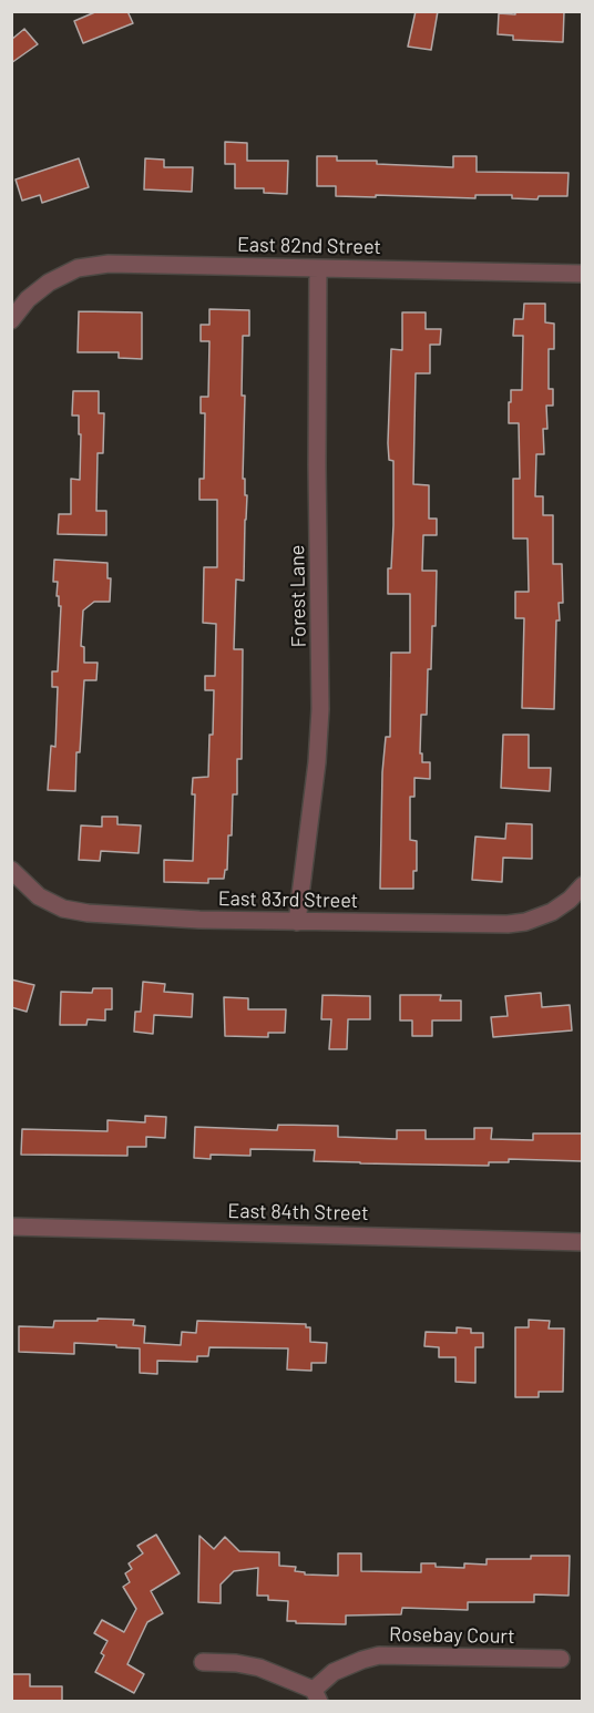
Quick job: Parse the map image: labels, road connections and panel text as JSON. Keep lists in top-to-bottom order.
{
  "streets": {
    "street": [
      "East 82nd Street",
      "Forest Lane",
      "East 83rd Street",
      "East 84th Street",
      "Rosebay Court"
    ]
  },
  "crossings": [
    ["East 82nd Street", "Forest Lane"],
    ["Forest Lane", "East 83rd Street"]
  ]
}
